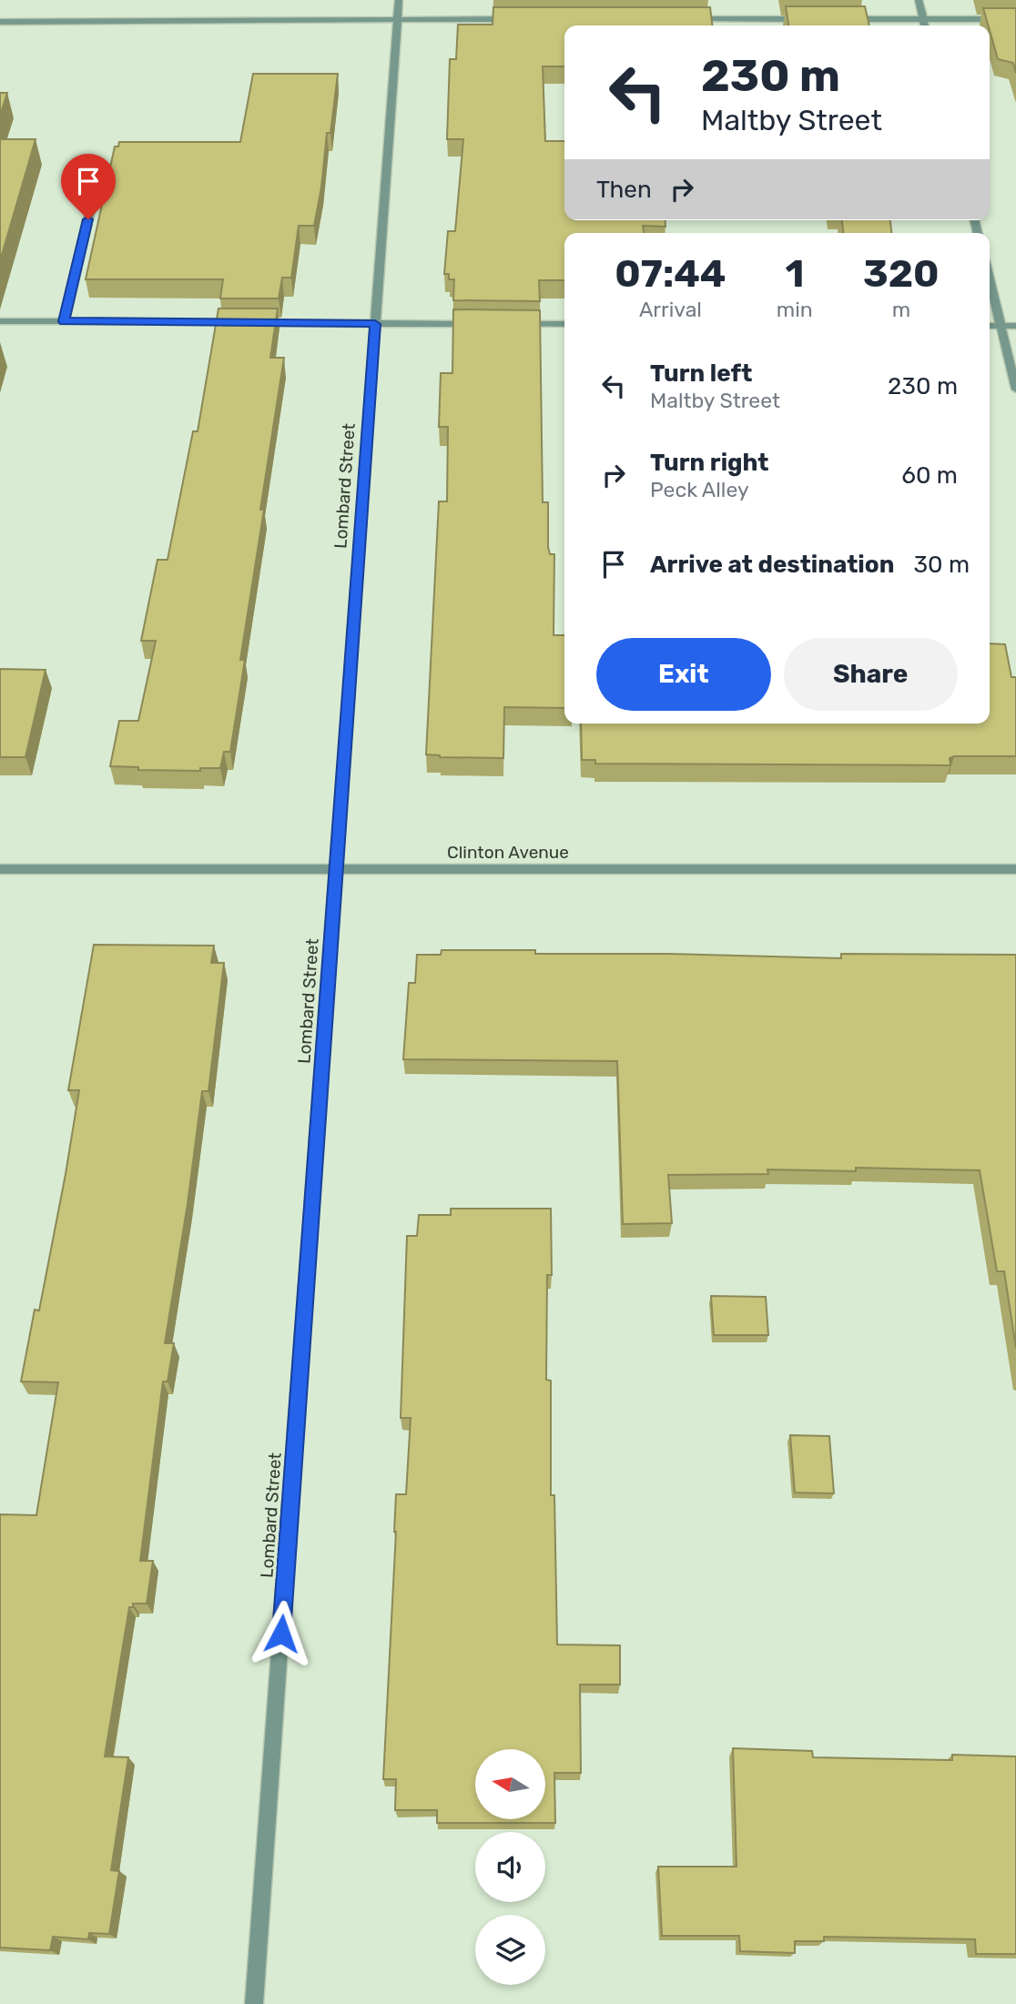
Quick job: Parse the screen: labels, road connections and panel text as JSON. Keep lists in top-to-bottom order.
{
  "streets": {
    "street": ["Lombard Street", "Clinton Avenue"]
  },
  "crossings": [
    ["Lombard Street", "Clinton Avenue"]
  ],
  "north": "left",
  "page": {
    "turn": ["230 m", "Maltby Street"],
    "then": "Then",
    "eta": [
      "07:44",
      "Arrival",
      "1",
      "min",
      "320",
      "m"
    ],
    "list": [
      {
        "name": "Turn left",
        "note": "Maltby Street",
        "value": "230 m"
      },
      {
        "name": "Turn right",
        "note": "Peck Alley",
        "value": "60 m"
      },
      {
        "name": "Arrive at destination",
        "value": "30 m"
      }
    ],
    "buttons": ["Exit", "Share"]
  }
}
